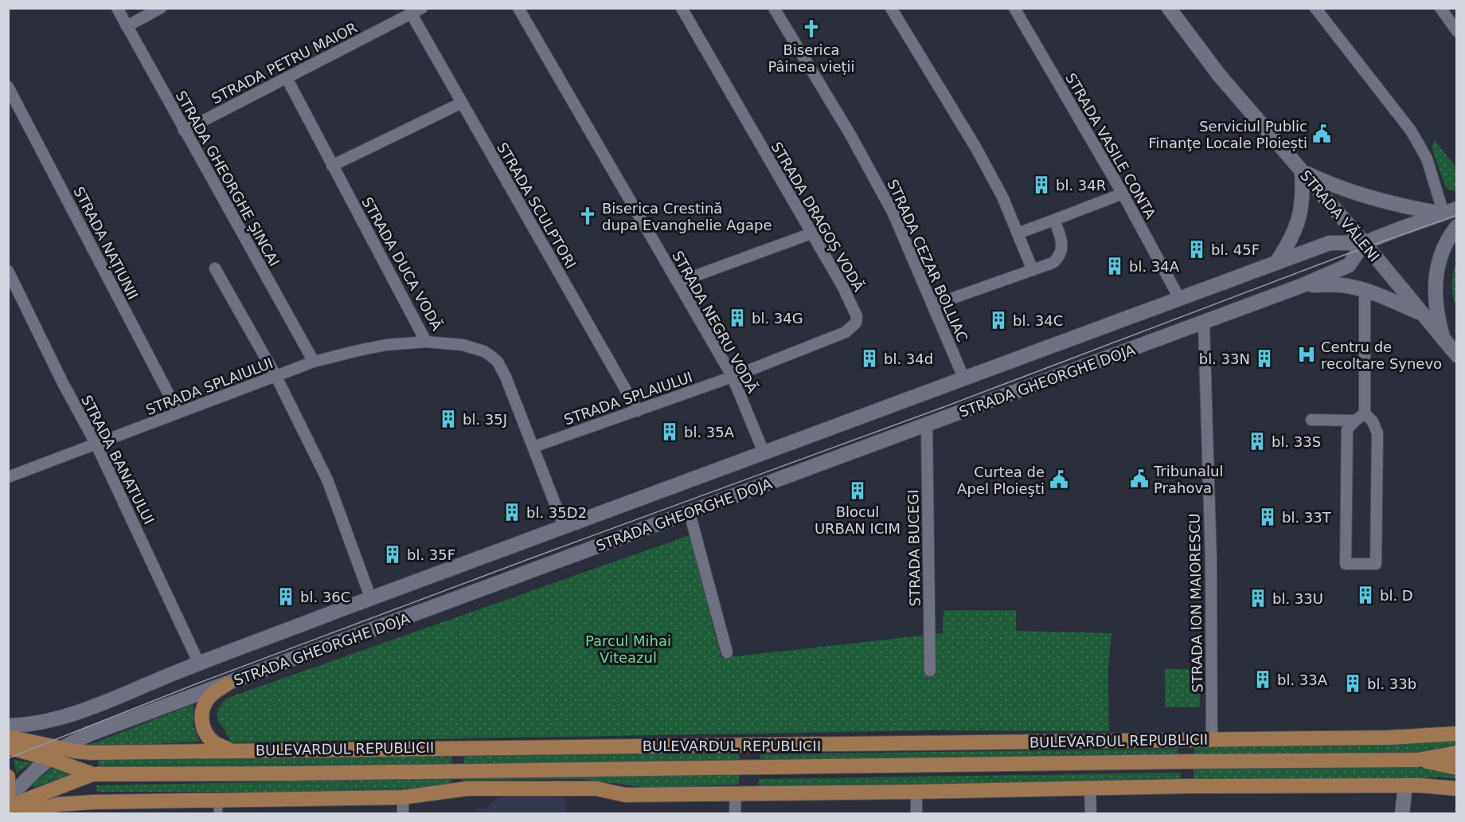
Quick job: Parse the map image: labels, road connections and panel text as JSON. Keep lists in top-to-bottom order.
{
  "streets": {
    "main road": ["STRADA VĂLENI", "STRADA GHEORGHE DOJA", "BULEVARDUL REPUBLICII"],
    "street": [
      "STRADA PETRU MAIOR",
      "STRADA VASILE CONTA",
      "STRADA GHEORGHE ȘINCAI",
      "STRADA SCULPTORI",
      "STRADA DRAGOȘ VODĂ",
      "STRADA NAȚIUNII",
      "STRADA CEZAR BOLLIAC",
      "STRADA DUCA VODĂ",
      "STRADA NEGRU VODĂ",
      "STRADA SPLAIULUI",
      "STRADA BANATULUI",
      "STRADA BUCEGI",
      "STRADA ION MAIORESCU"
    ]
  },
  "crossings": [
    ["STRADA PETRU MAIOR", "STRADA GHEORGHE ȘINCAI"],
    ["STRADA PETRU MAIOR", "STRADA SCULPTORI"],
    ["STRADA PETRU MAIOR", "STRADA DUCA VODĂ"],
    ["STRADA VASILE CONTA", "STRADA GHEORGHE DOJA"],
    ["STRADA GHEORGHE ȘINCAI", "STRADA SPLAIULUI"],
    ["STRADA SCULPTORI", "STRADA SPLAIULUI"],
    ["STRADA VĂLENI", "STRADA GHEORGHE DOJA"],
    ["STRADA DRAGOȘ VODĂ", "STRADA NEGRU VODĂ"],
    ["STRADA DRAGOȘ VODĂ", "STRADA SPLAIULUI"],
    ["STRADA NAȚIUNII", "STRADA SPLAIULUI"],
    ["STRADA CEZAR BOLLIAC", "STRADA GHEORGHE DOJA"],
    ["STRADA DUCA VODĂ", "STRADA GHEORGHE DOJA"],
    ["STRADA DUCA VODĂ", "STRADA SPLAIULUI"],
    ["STRADA NEGRU VODĂ", "STRADA GHEORGHE DOJA"],
    ["STRADA NEGRU VODĂ", "STRADA SPLAIULUI"],
    ["STRADA GHEORGHE DOJA", "STRADA BANATULUI"],
    ["STRADA GHEORGHE DOJA", "STRADA BUCEGI"],
    ["STRADA GHEORGHE DOJA", "STRADA ION MAIORESCU"],
    ["STRADA GHEORGHE DOJA", "BULEVARDUL REPUBLICII"],
    ["STRADA SPLAIULUI", "STRADA BANATULUI"],
    ["STRADA ION MAIORESCU", "BULEVARDUL REPUBLICII"]
  ],
  "parks": ["Parcul Mihai Viteazul"],
  "places": {
    "church": ["Biserica Pâinea vieții", "Biserica Crestină dupa Evanghelie Agape"],
    "public building": ["Serviciul Public Finanţe Locale Ploiești", "Tribunalul Prahova", "Curtea de Apel Ploieşti"],
    "building": [
      "bl. 34R",
      "bl. 45F",
      "bl. 34A",
      "bl. 34G",
      "bl. 34C",
      "bl. 34d",
      "bl. 33N",
      "bl. 35J",
      "bl. 35A",
      "bl. 33S",
      "Blocul URBAN ICIM",
      "bl. 35D2",
      "bl. 33T",
      "bl. 35F",
      "bl. D",
      "bl. 36C",
      "bl. 33U",
      "bl. 33A",
      "bl. 33b"
    ],
    "hospital": ["Centru de recoltare Synevo"]
  }
}
